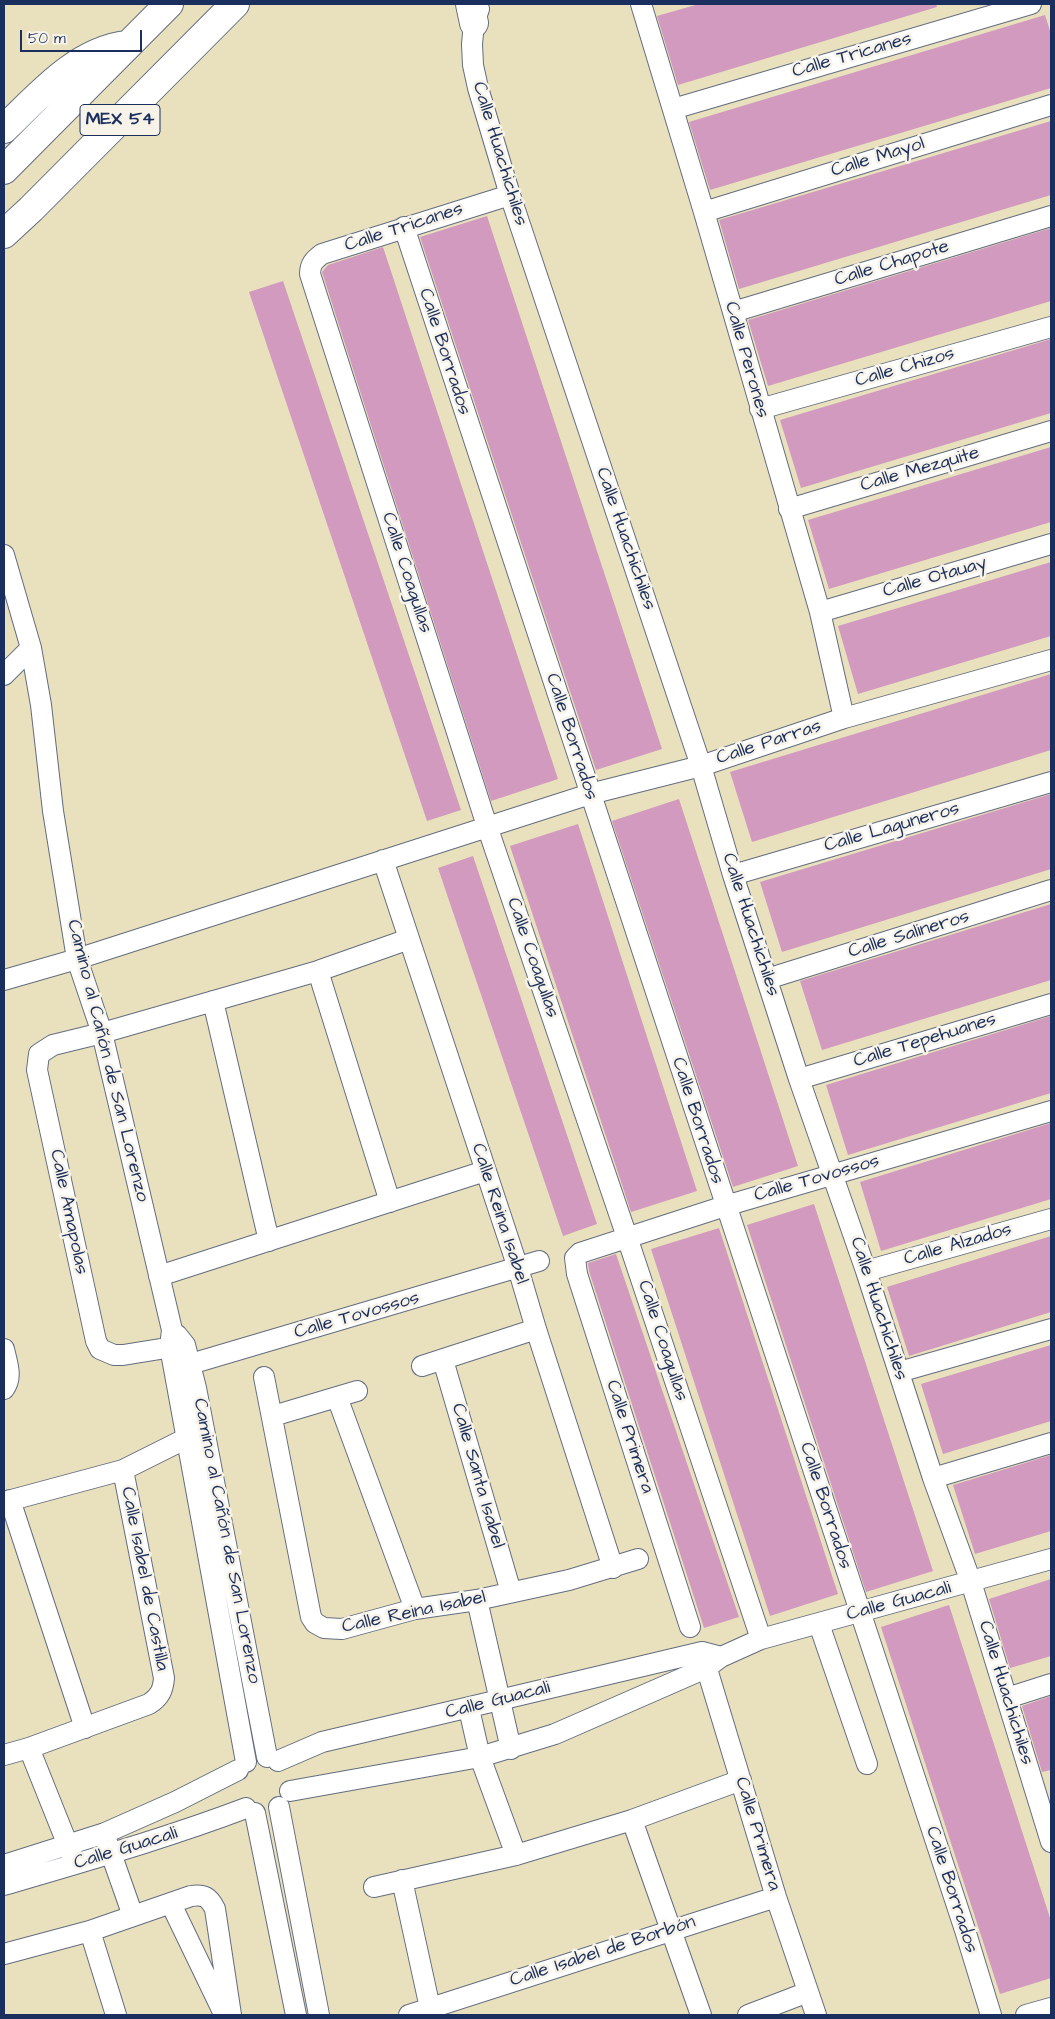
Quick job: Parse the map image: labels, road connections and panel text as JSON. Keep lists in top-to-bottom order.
{
  "streets": {
    "highway": ["MEX 54"],
    "street": [
      "Calle Tricanes",
      "Calle Huachichiles",
      "Calle Mayol",
      "Calle Chapote",
      "Calle Borrados",
      "Calle Perones",
      "Calle Chizos",
      "Calle Mezquite",
      "Calle Coagullas",
      "Calle Otauay",
      "Calle Parras",
      "Calle Laguneros",
      "Calle Salineros",
      "Calle Tepehuanes",
      "Camino al Cañón de San Lorenzo",
      "Calle Tovossos",
      "Calle Amapolas",
      "Calle Reina Isabel",
      "Calle Alzados",
      "Calle Primera",
      "Calle Santa Isabel",
      "Calle Isabel de Castilla",
      "Calle Guacali",
      "Calle Isabel de Borbón"
    ]
  },
  "crossings": [
    ["Calle Tricanes", "Calle Huachichiles"],
    ["Calle Tricanes", "Calle Borrados"],
    ["Calle Tricanes", "Calle Perones"],
    ["Calle Tricanes", "Calle Coagullas"],
    ["Calle Huachichiles", "Calle Parras"],
    ["Calle Huachichiles", "Calle Laguneros"],
    ["Calle Huachichiles", "Calle Salineros"],
    ["Calle Huachichiles", "Calle Tepehuanes"],
    ["Calle Huachichiles", "Calle Tovossos"],
    ["Calle Huachichiles", "Calle Alzados"],
    ["Calle Huachichiles", "Calle Guacali"],
    ["Calle Mayol", "Calle Perones"],
    ["Calle Chapote", "Calle Perones"],
    ["Calle Borrados", "Calle Parras"],
    ["Calle Borrados", "Calle Tovossos"],
    ["Calle Borrados", "Calle Guacali"],
    ["Calle Perones", "Calle Chizos"],
    ["Calle Perones", "Calle Mezquite"],
    ["Calle Perones", "Calle Otauay"],
    ["Calle Perones", "Calle Parras"],
    ["Calle Coagullas", "Calle Parras"],
    ["Calle Coagullas", "Calle Tovossos"],
    ["Calle Coagullas", "Calle Guacali"],
    ["Calle Parras", "Camino al Cañón de San Lorenzo"],
    ["Calle Parras", "Calle Reina Isabel"],
    ["Camino al Cañón de San Lorenzo", "Calle Tovossos"],
    ["Camino al Cañón de San Lorenzo", "Calle Amapolas"],
    ["Camino al Cañón de San Lorenzo", "Calle Guacali"],
    ["Calle Tovossos", "Calle Reina Isabel"],
    ["Calle Tovossos", "Calle Primera"],
    ["Calle Reina Isabel", "Calle Santa Isabel"],
    ["Calle Primera", "Calle Guacali"],
    ["Calle Primera", "Calle Isabel de Borbón"]
  ],
  "scale_bar": "50 m"
}
